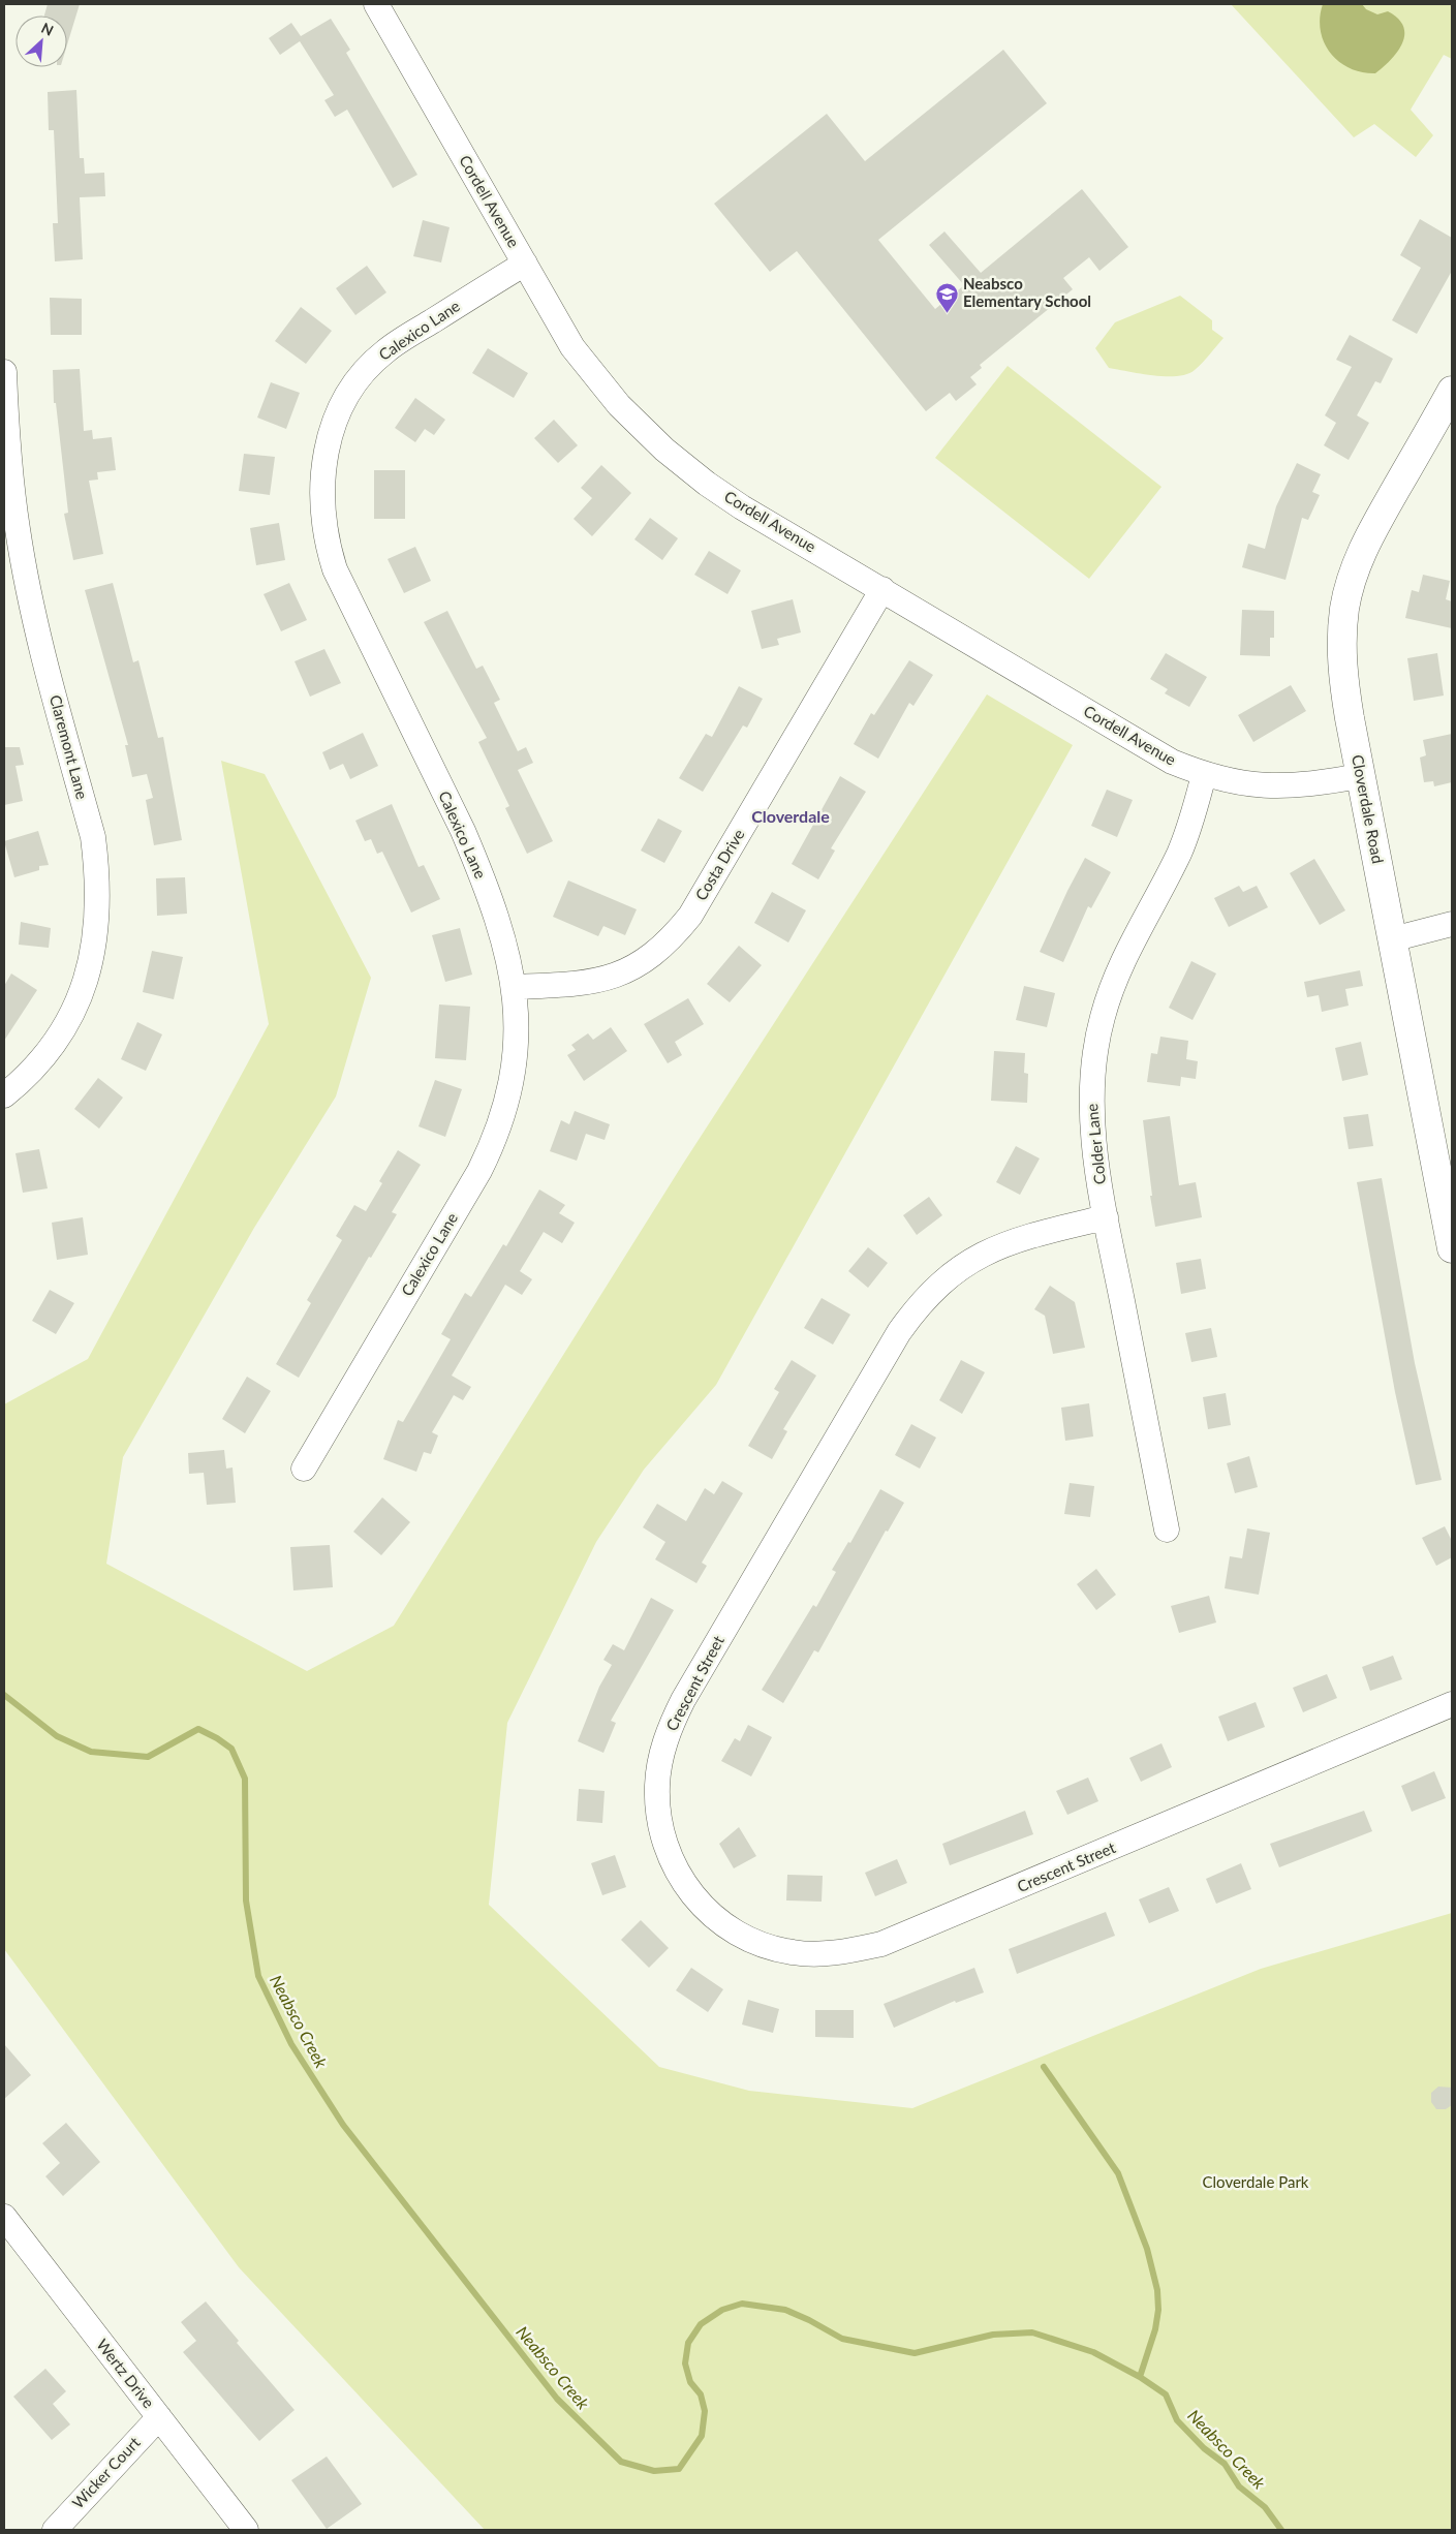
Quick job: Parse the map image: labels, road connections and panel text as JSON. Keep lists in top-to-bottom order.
{
  "streets": {
    "street": [
      "Cordell Avenue",
      "Calexico Lane",
      "Claremont Lane",
      "Cloverdale Road",
      "Costa Drive",
      "Colder Lane",
      "Crescent Street",
      "Wertz Drive",
      "Wicker Court"
    ]
  },
  "crossings": [
    ["Cordell Avenue", "Calexico Lane"],
    ["Cordell Avenue", "Cloverdale Road"],
    ["Cordell Avenue", "Costa Drive"],
    ["Cordell Avenue", "Colder Lane"],
    ["Calexico Lane", "Costa Drive"],
    ["Colder Lane", "Crescent Street"],
    ["Wertz Drive", "Wicker Court"]
  ],
  "districts": ["Cloverdale"],
  "water": ["Neabsco Creek"],
  "parks": ["Cloverdale Park"],
  "places": {
    "school or university": ["Neabsco Elementary School"]
  },
  "north": "top right"
}
